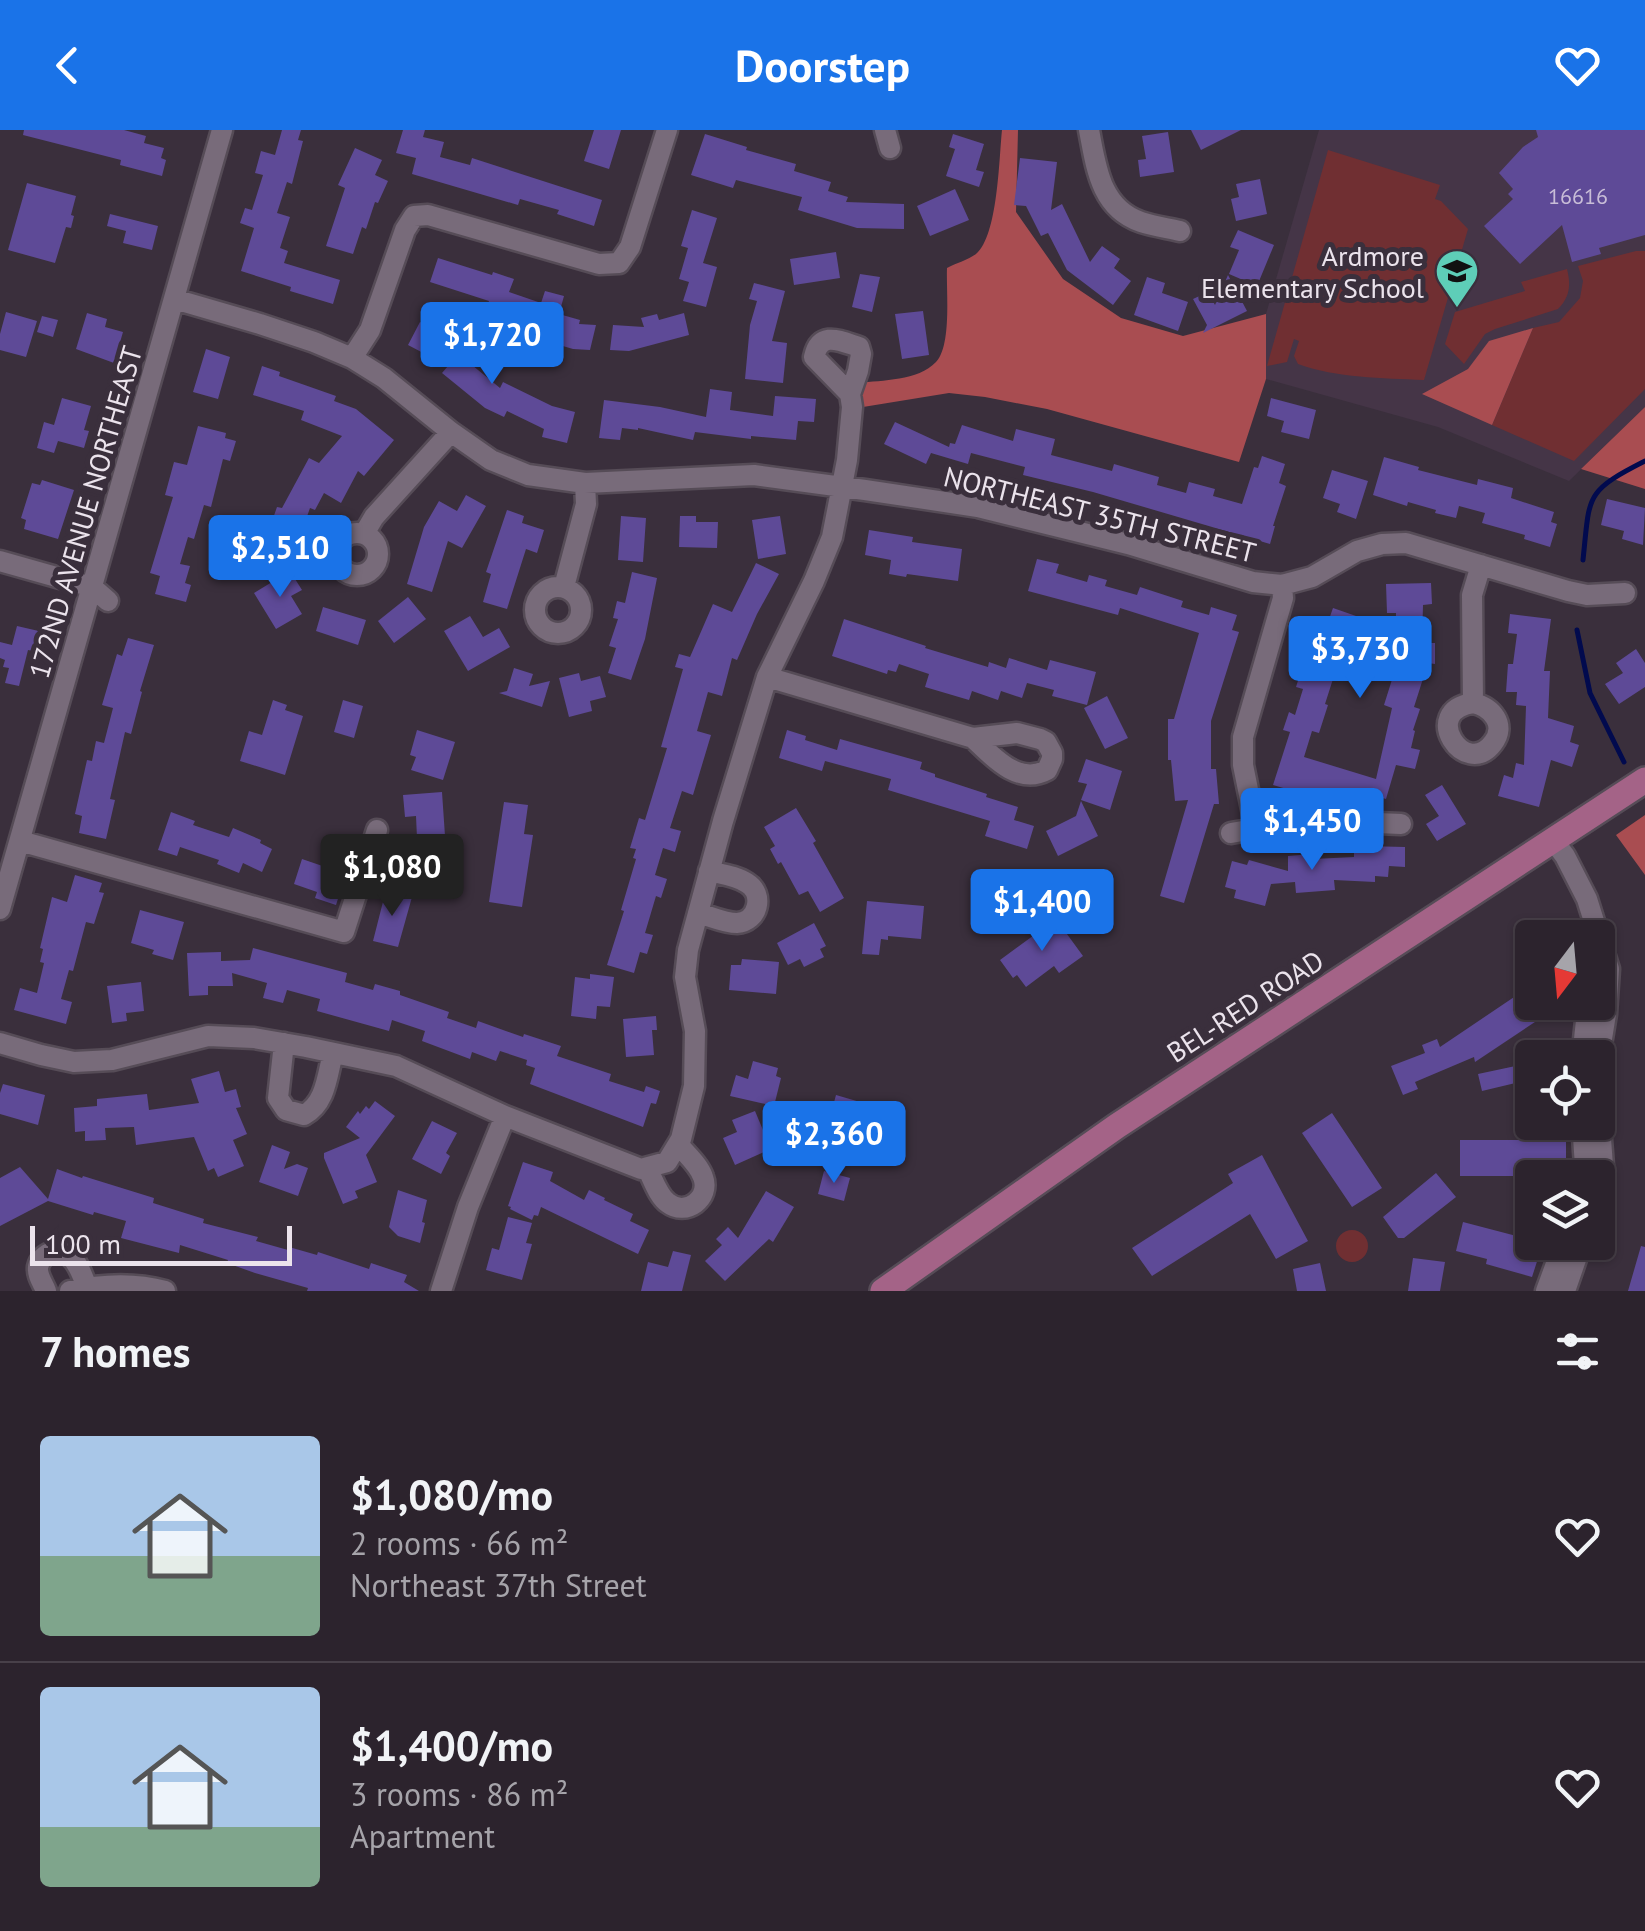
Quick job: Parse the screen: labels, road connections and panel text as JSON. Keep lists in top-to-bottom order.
{
  "streets": {
    "main road": ["BEL-RED ROAD"],
    "street": ["172ND AVENUE NORTHEAST", "NORTHEAST 35TH STREET"]
  },
  "crossings": [
    ["172ND AVENUE NORTHEAST", "NORTHEAST 35TH STREET"]
  ],
  "places": {
    "school or university": ["Ardmore Elementary School"]
  },
  "house_numbers": ["16616"],
  "scale_bar": "100 m",
  "north": "bottom",
  "page": {
    "header": "Doorstep",
    "price": [
      "$1,720",
      "$2,510",
      "$3,730",
      "$1,450",
      "$1,080",
      "$1,400",
      "$2,360"
    ],
    "scale": "100 m",
    "heading": "7 homes",
    "list": [
      {
        "name": "$1,080/mo",
        "note": "2 rooms · 66 m² · Northeast 37th Street"
      },
      {
        "name": "$1,400/mo",
        "note": "3 rooms · 86 m² · Apartment"
      }
    ]
  }
}
